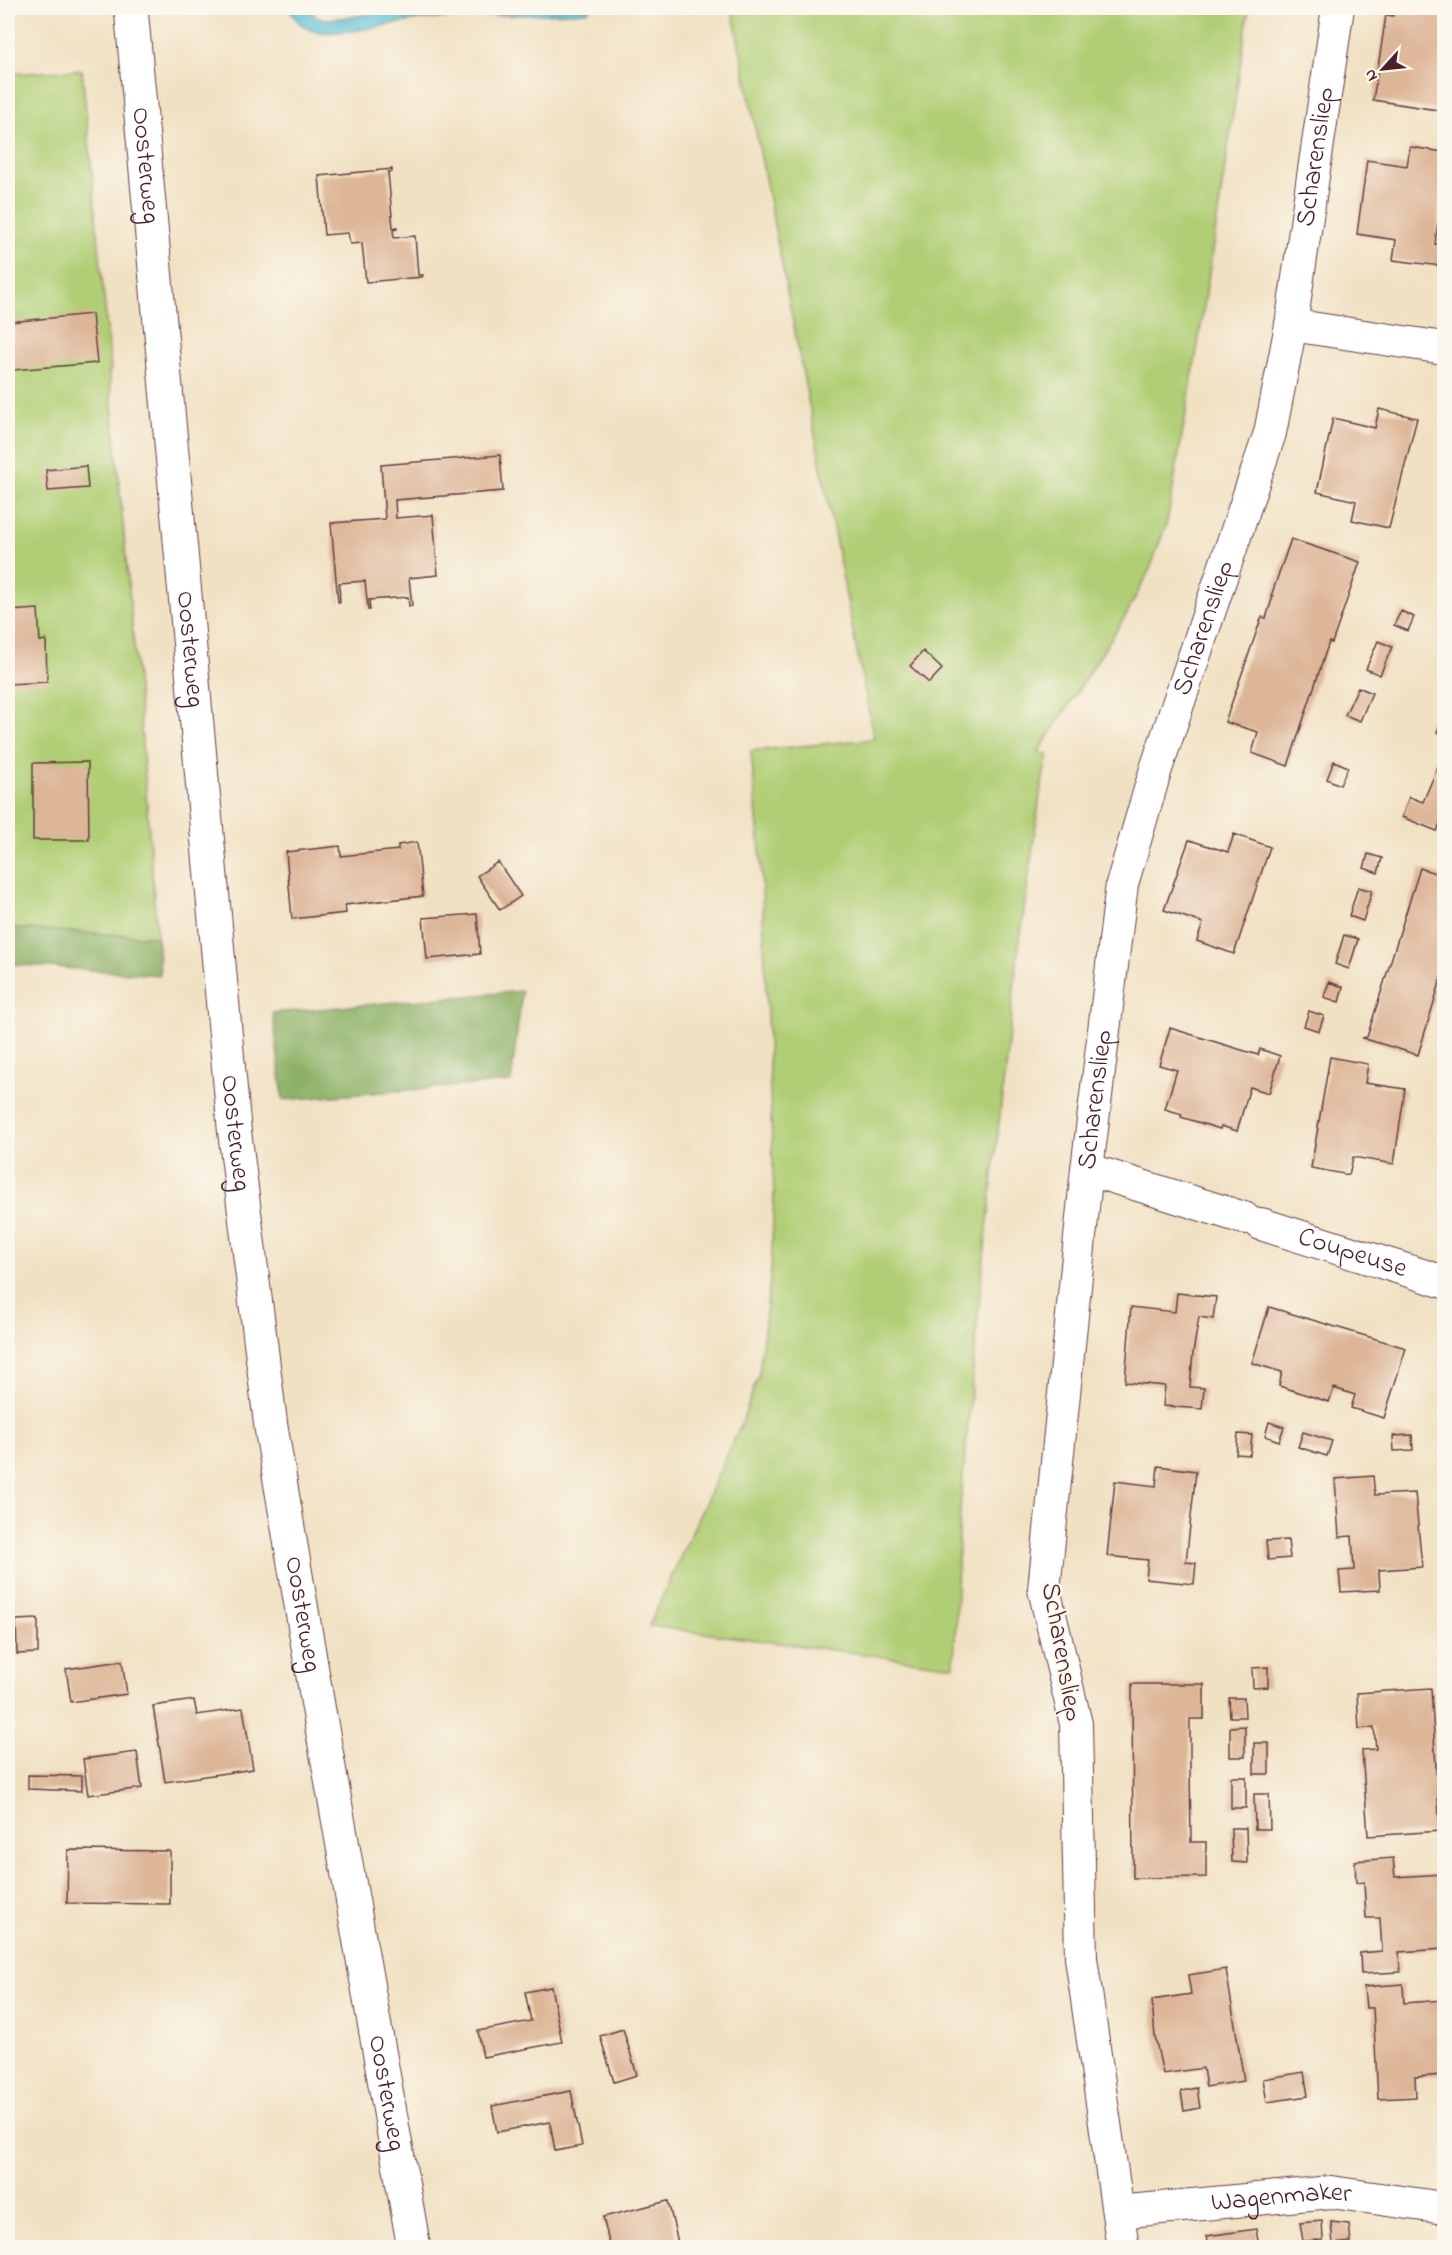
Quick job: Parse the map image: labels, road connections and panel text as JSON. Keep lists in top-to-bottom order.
{
  "streets": {
    "street": [
      "Scharensliep",
      "Oosterweg",
      "Coupeuse",
      "Wagenmaker"
    ]
  },
  "crossings": [
    ["Scharensliep", "Coupeuse"],
    ["Scharensliep", "Wagenmaker"]
  ],
  "north": "bottom left"
}
